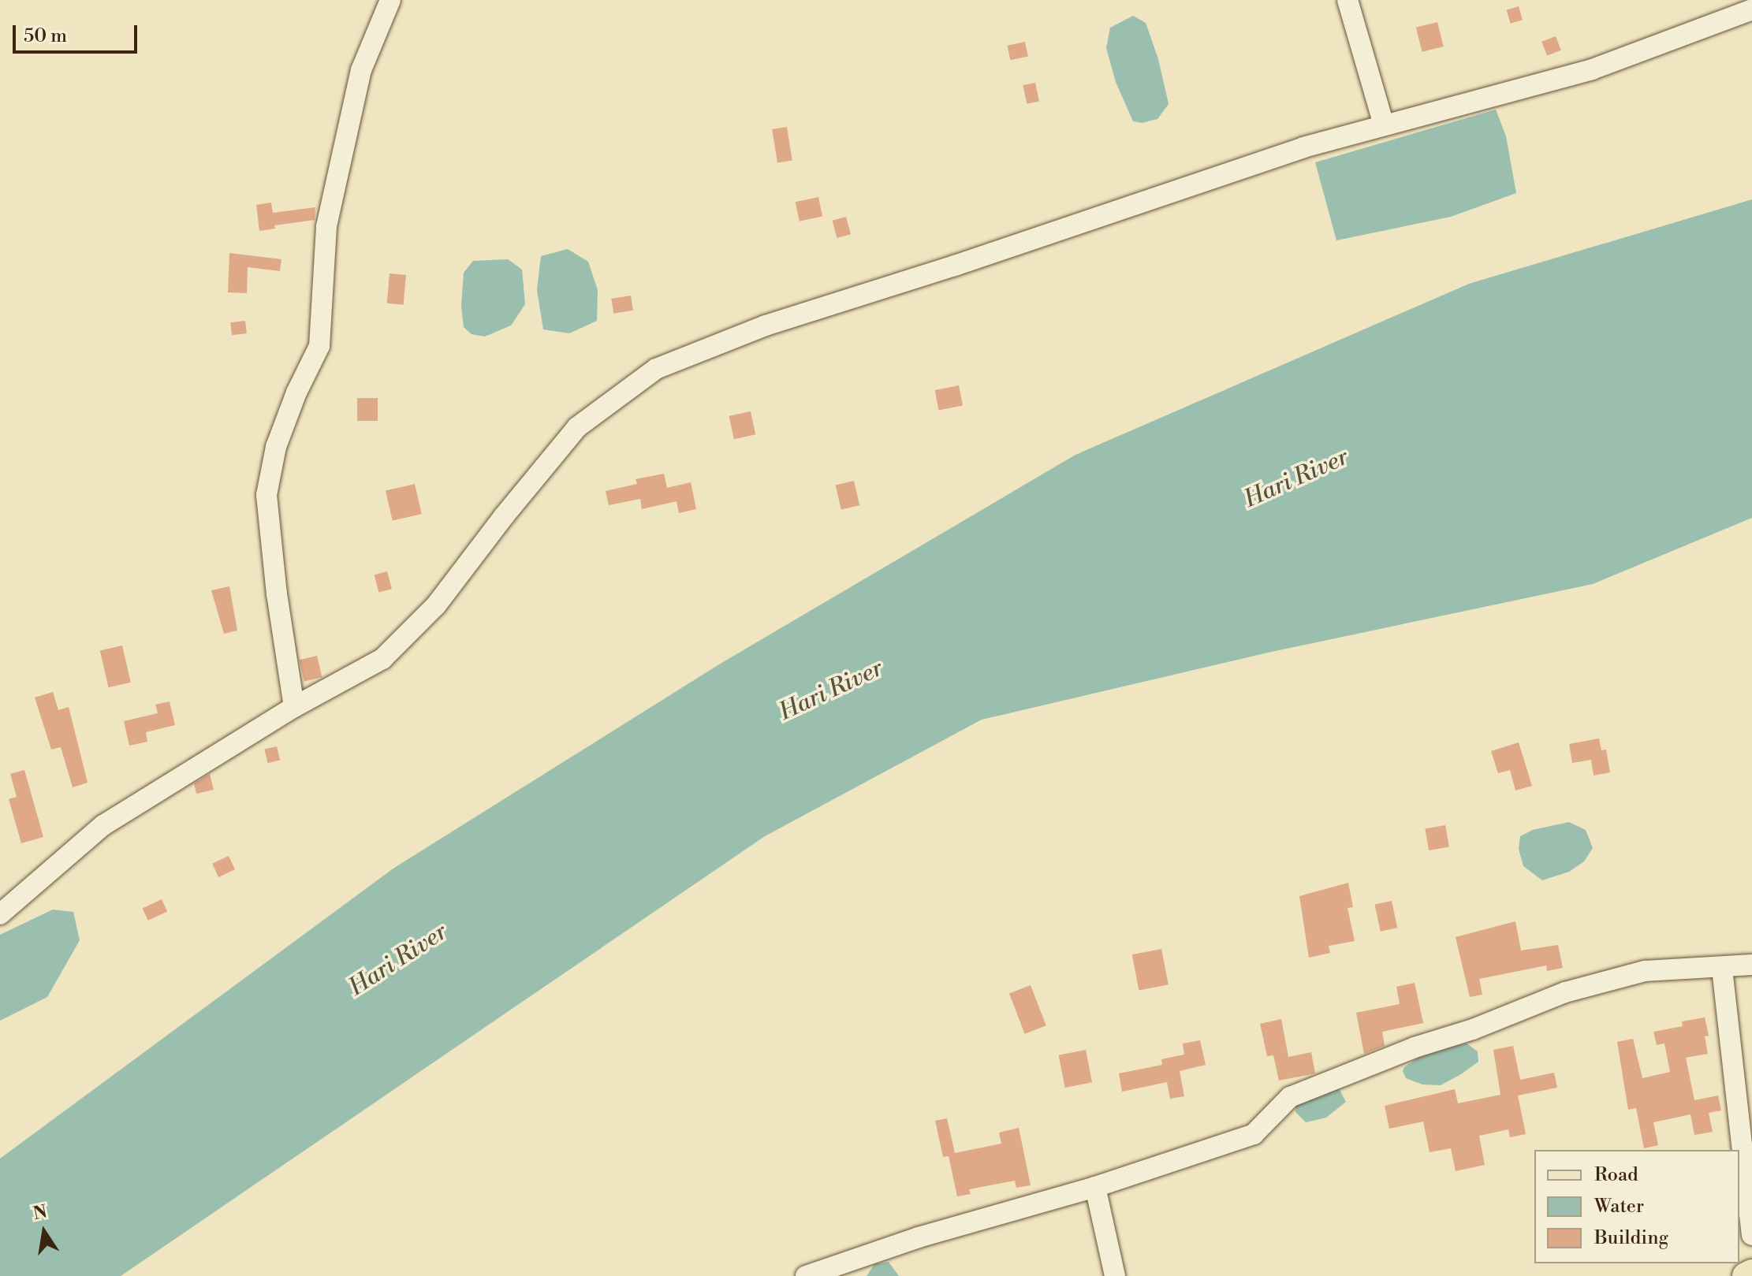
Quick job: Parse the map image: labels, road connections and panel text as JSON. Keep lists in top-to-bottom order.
{
  "water": ["Hari River"],
  "legend": ["Road", "Water", "Building"],
  "scale_bar": "50 m",
  "north": "top"
}
